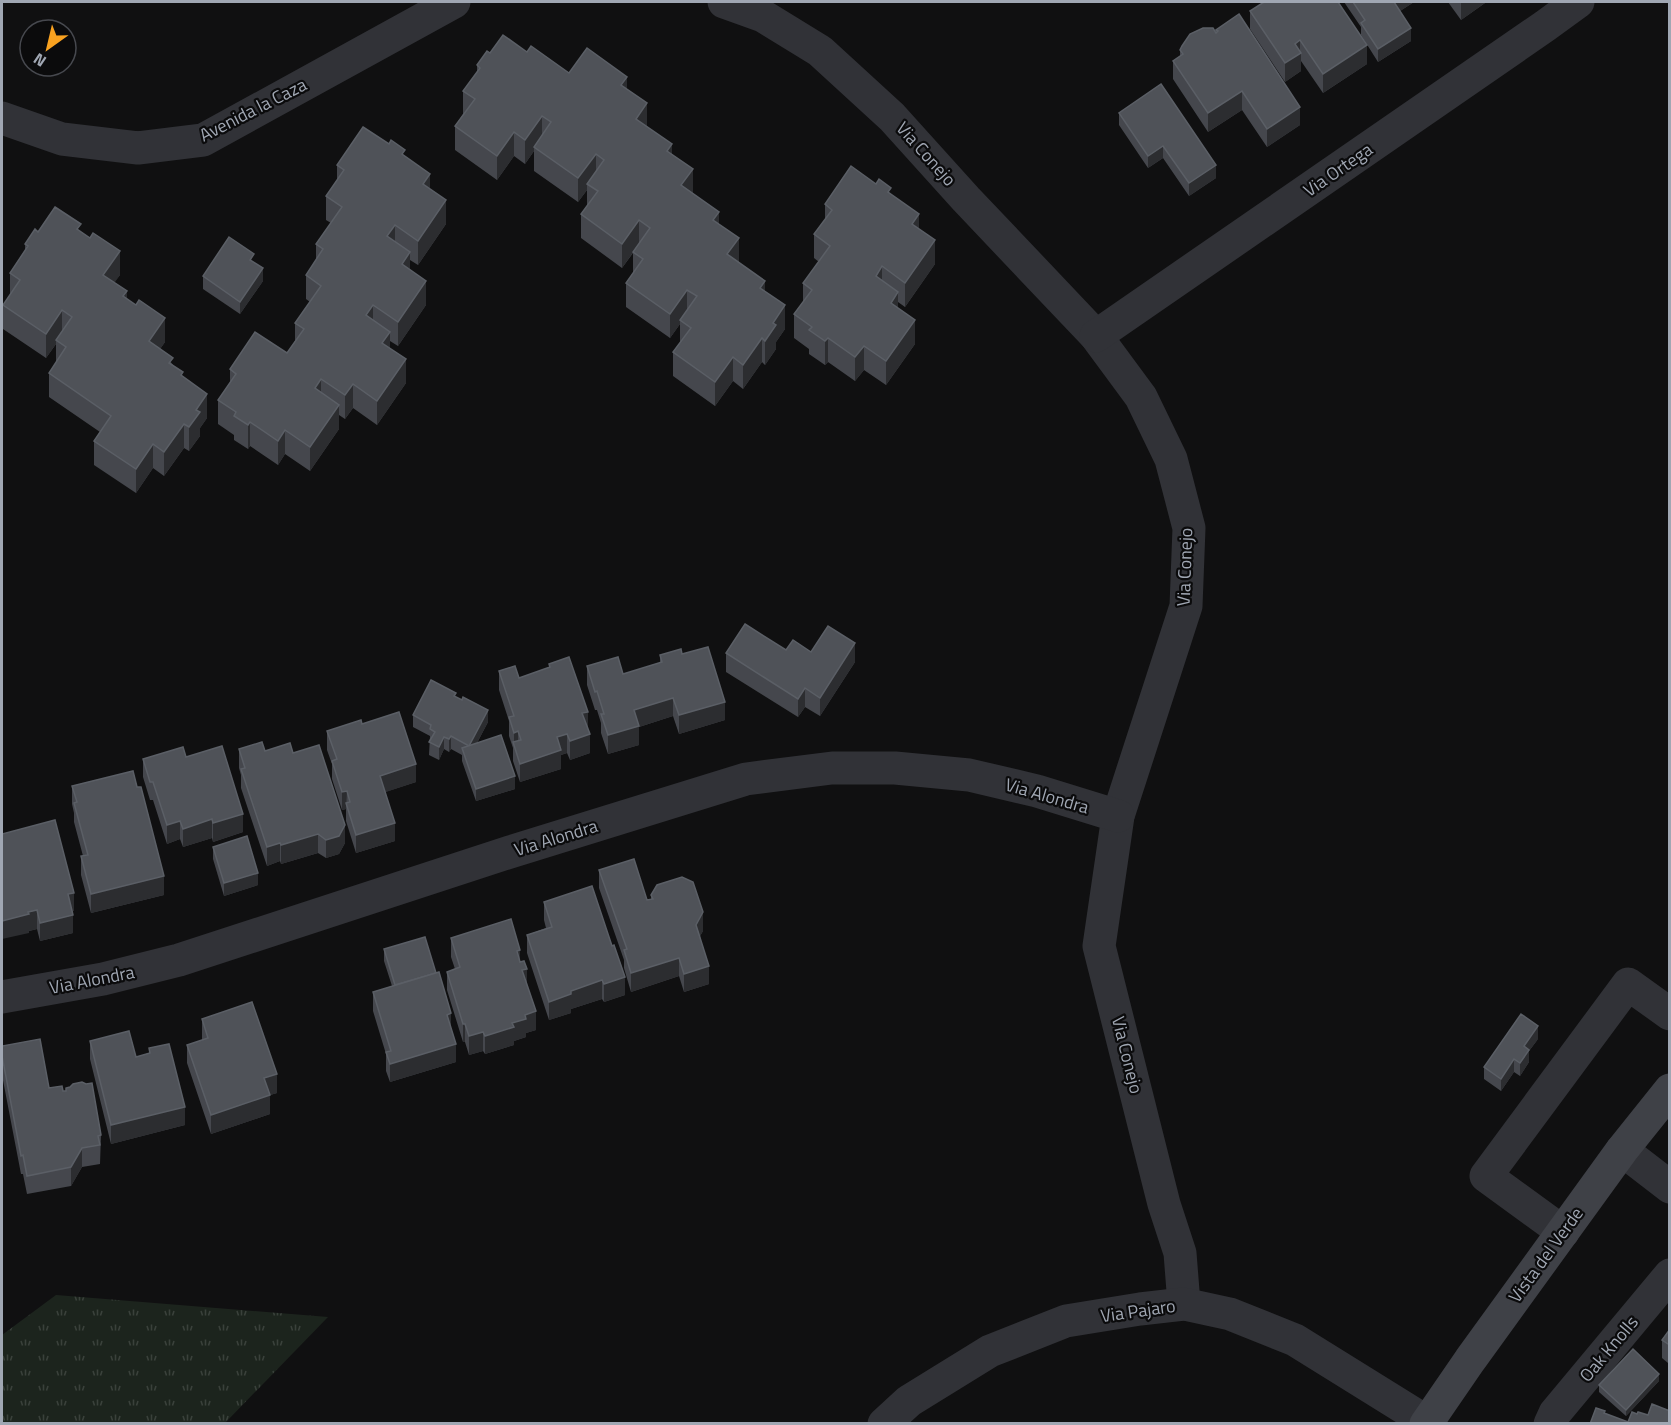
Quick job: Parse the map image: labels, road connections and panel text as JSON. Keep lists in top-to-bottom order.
{
  "streets": {
    "street": [
      "Avenida la Caza",
      "Via Conejo",
      "Via Ortega",
      "Via Alondra",
      "Vista del Verde",
      "Via Pajaro",
      "Oak Knolls"
    ]
  },
  "crossings": [
    ["Via Conejo", "Via Ortega"],
    ["Via Conejo", "Via Alondra"],
    ["Via Conejo", "Via Pajaro"],
    ["Vista del Verde", "Via Pajaro"]
  ],
  "north": "bottom left"
}
